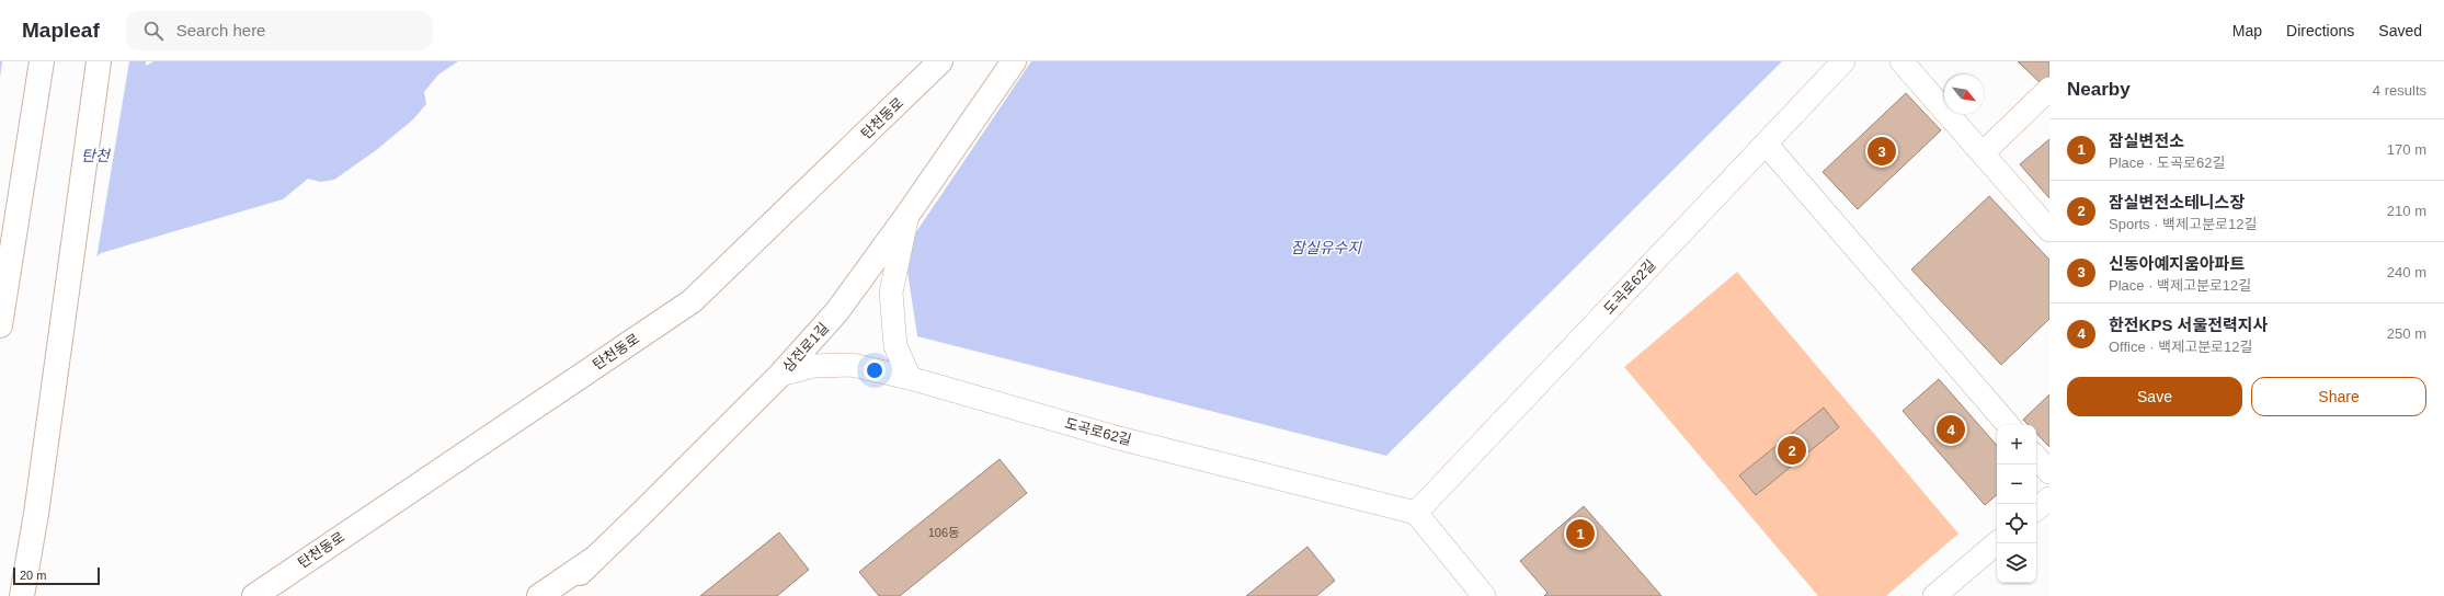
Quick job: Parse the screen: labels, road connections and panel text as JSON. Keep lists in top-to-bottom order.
{
  "streets": {
    "street": ["탄천동로", "도곡로62길", "삼전로1길"]
  },
  "crossings": [
    ["도곡로62길", "삼전로1길"]
  ],
  "water": ["탄천", "잠실유수지"],
  "house_numbers": ["106동"],
  "scale_bar": "20 m",
  "north": "bottom right",
  "page": {
    "header": "Mapleaf",
    "search": "Search here",
    "nav": ["Map", "Directions", "Saved"],
    "heading": ["Nearby", "4 results"],
    "list": [
      {
        "mark": "1",
        "name": "잠실변전소",
        "note": "Place · 도곡로62길",
        "value": "170 m"
      },
      {
        "mark": "2",
        "name": "잠실변전소테니스장",
        "note": "Sports · 백제고분로12길",
        "value": "210 m"
      },
      {
        "mark": "3",
        "name": "신동아예지움아파트",
        "note": "Place · 백제고분로12길",
        "value": "240 m"
      },
      {
        "mark": "4",
        "name": "한전KPS 서울전력지사",
        "note": "Office · 백제고분로12길",
        "value": "250 m"
      }
    ],
    "pins": [
      "3",
      "4",
      "2",
      "1"
    ],
    "buttons": ["Save", "Share"],
    "map_buttons": ["+", "−"],
    "scale": "20 m"
  }
}
